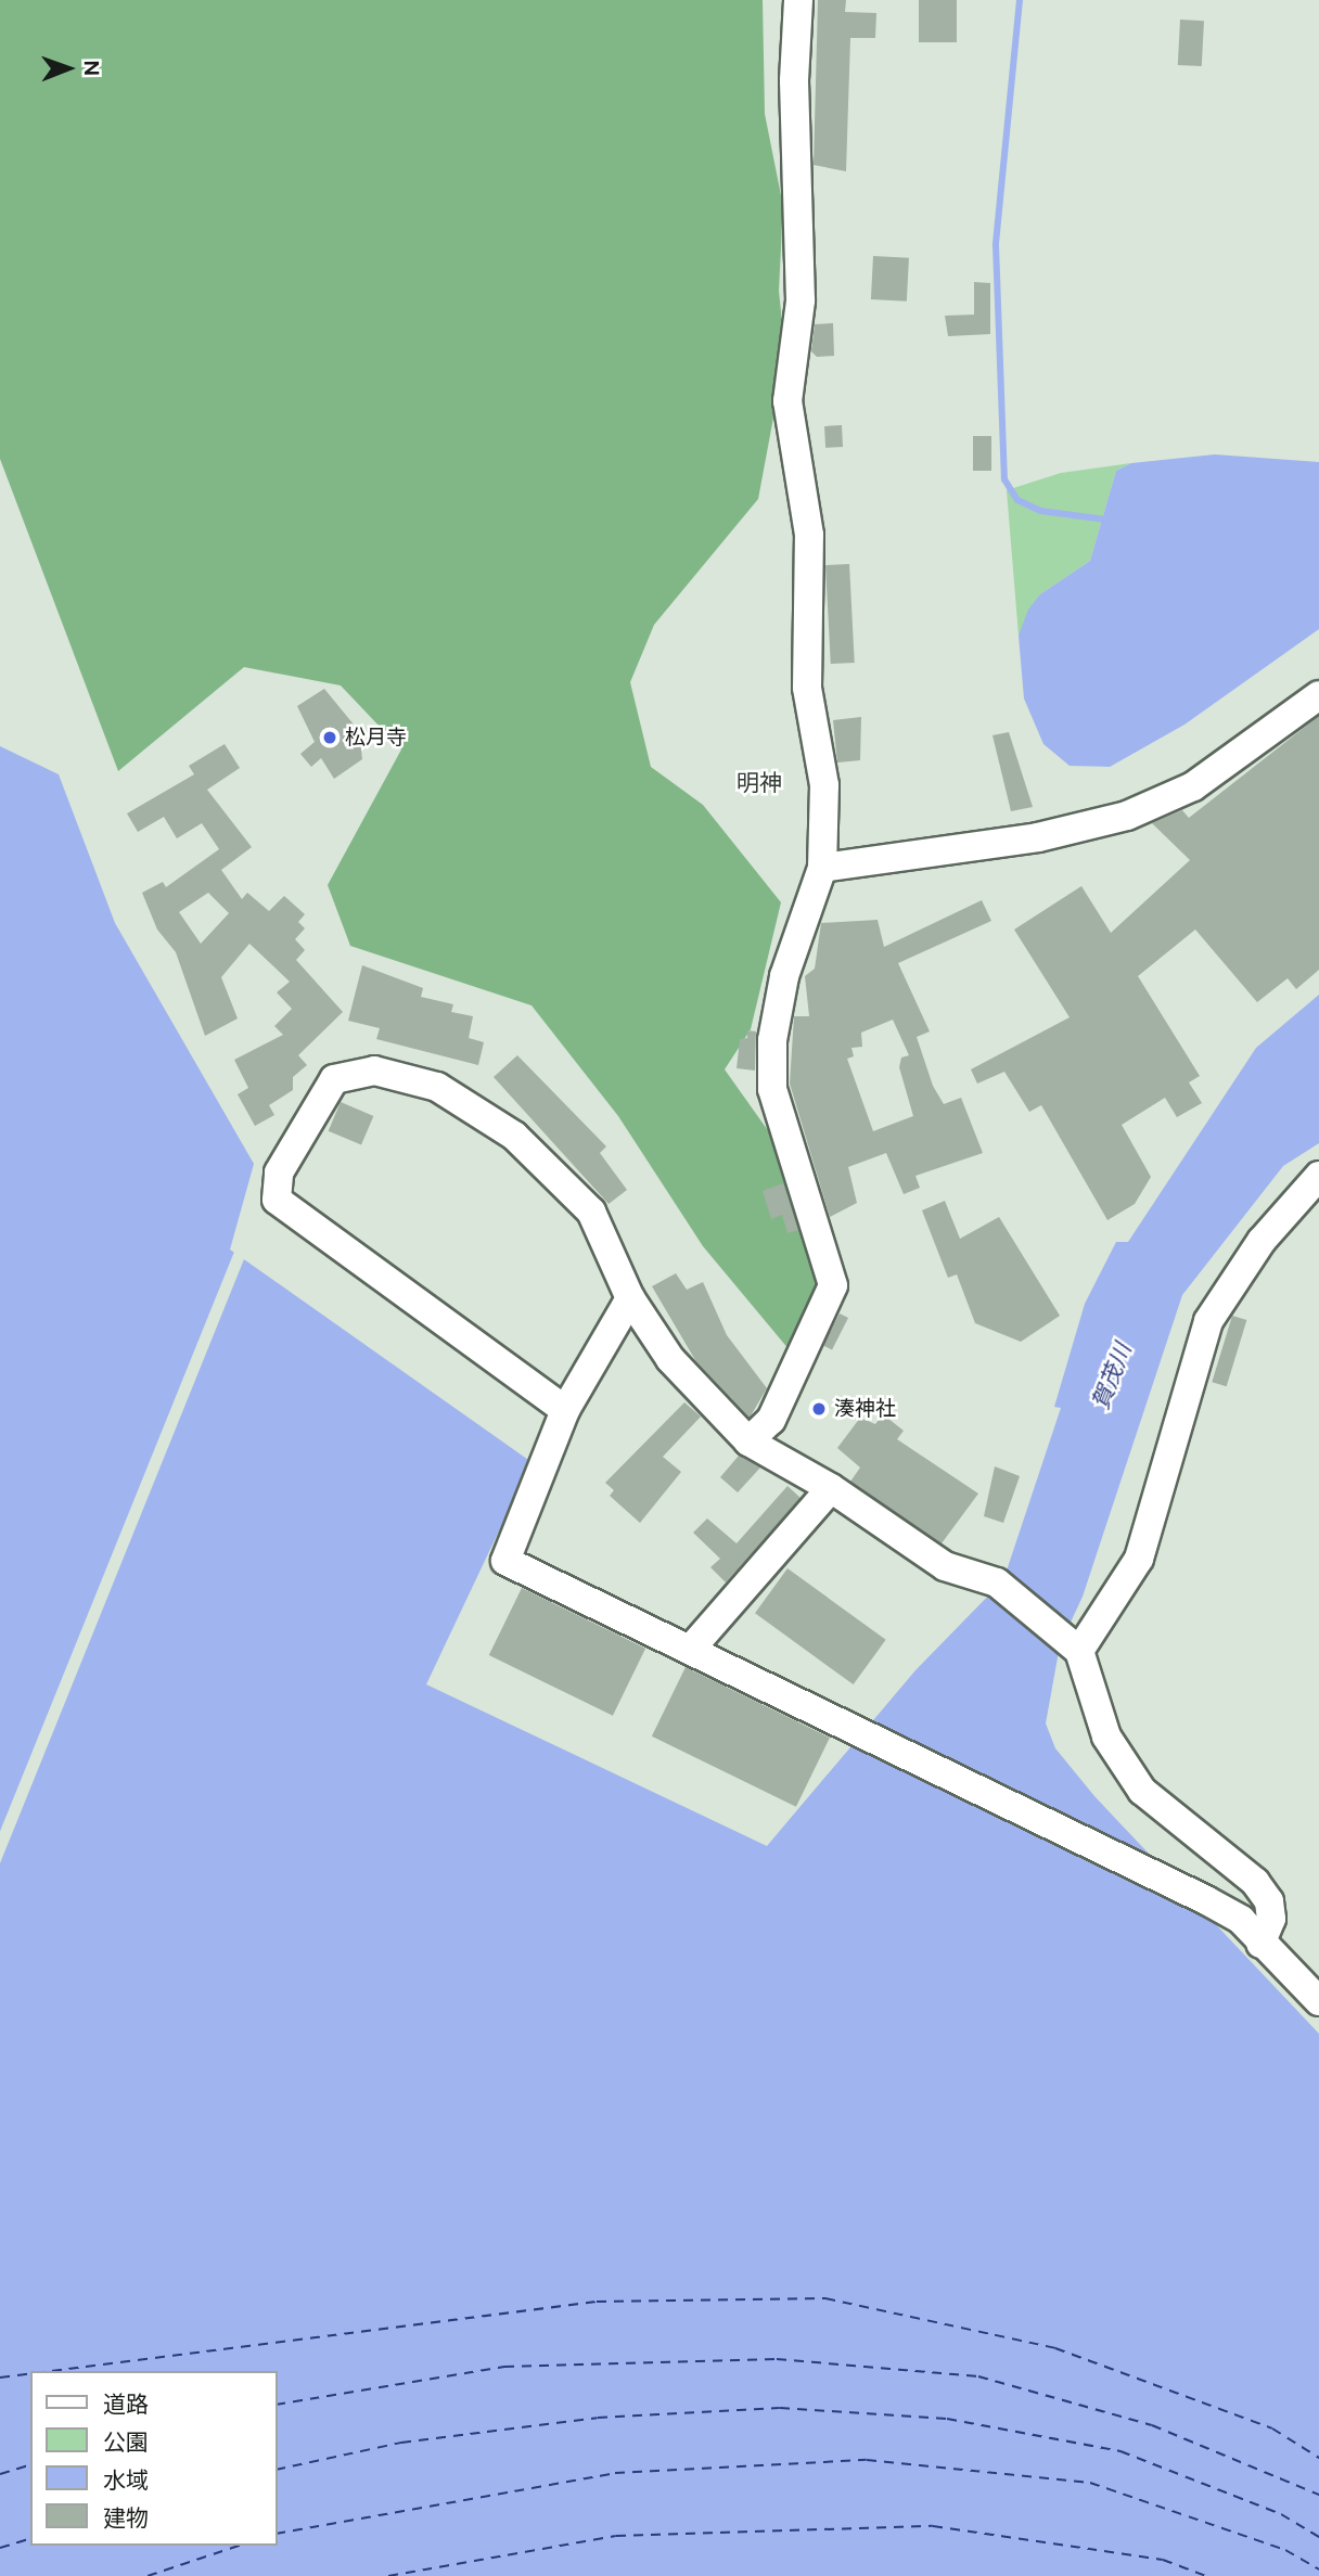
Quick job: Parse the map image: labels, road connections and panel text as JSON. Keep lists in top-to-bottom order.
{
  "districts": ["明神"],
  "water": ["賀茂川"],
  "places": ["松月寺", "湊神社"],
  "legend": [
    "道路",
    "公園",
    "水域",
    "建物"
  ],
  "north": "right"
}
